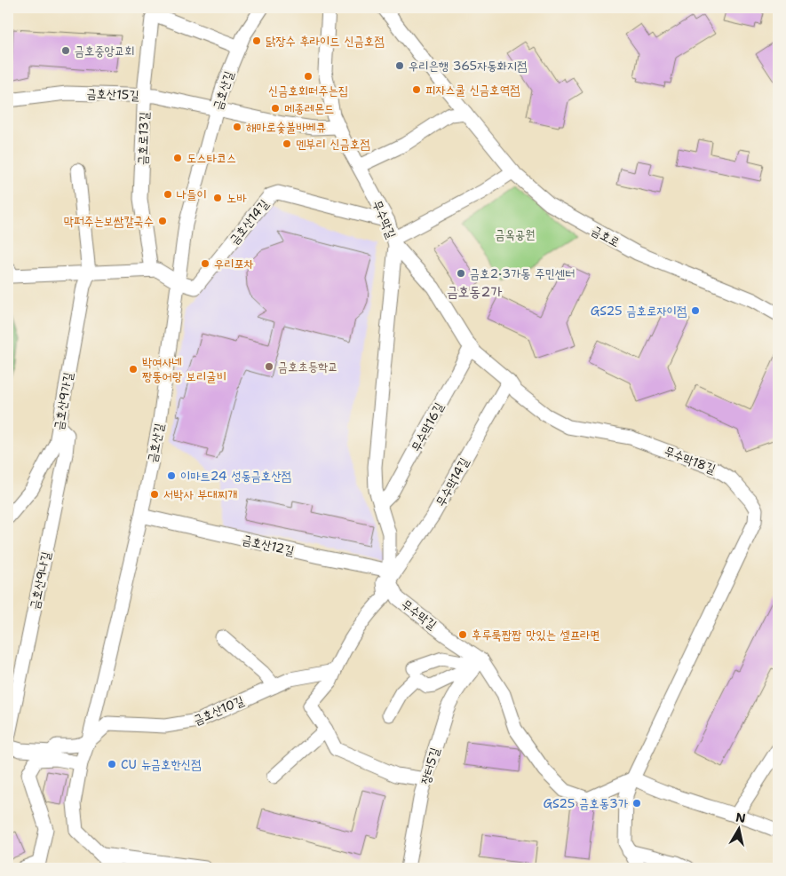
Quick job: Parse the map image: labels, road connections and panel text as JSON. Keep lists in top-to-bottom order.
{
  "streets": {
    "street": [
      "금호산길",
      "금호산15길",
      "금호로13길",
      "무수막길",
      "금호산14길",
      "금호로",
      "금호산9가길",
      "무수막16길",
      "무수막18길",
      "무수막14길",
      "금호산12길",
      "금호산9나길",
      "금호산10길",
      "장터5길"
    ]
  },
  "crossings": [
    ["금호산길", "금호산15길"],
    ["금호산길", "금호산14길"],
    ["금호산길", "금호산12길"],
    ["금호산길", "금호산10길"],
    ["금호산15길", "금호로13길"],
    ["무수막길", "금호산14길"],
    ["무수막길", "무수막16길"],
    ["무수막길", "무수막18길"],
    ["무수막길", "무수막14길"],
    ["무수막길", "금호산12길"],
    ["무수막길", "장터5길"],
    ["금호산9가길", "금호산9나길"],
    ["무수막16길", "무수막18길"],
    ["무수막18길", "무수막14길"],
    ["무수막14길", "금호산12길"]
  ],
  "districts": ["금호동2가"],
  "parks": ["금옥공원"],
  "places": [
    "닭장수 후라이드 신금호점",
    "금호중앙교회",
    "우리은행 365자동화지점",
    "신금호회떠주는집",
    "피자스쿨 신금호역점",
    "메종레몬드",
    "해마로숯불바베큐",
    "멘부리 신금호점",
    "도스타코스",
    "나들이",
    "노바",
    "막퍼주는보쌈칼국수",
    "우리포차",
    "금호2·3가동 주민센터",
    "GS25 금호로자이점",
    "금호초등학교",
    "박여사네 짱뚱어랑 보리굴비",
    "이마트24 성동금호산점",
    "서박사 부대찌개",
    "후루룩짭짭 맛있는 셀프라면",
    "CU 뉴금호한신점",
    "GS25 금호동3가"
  ],
  "north": "top"
}
